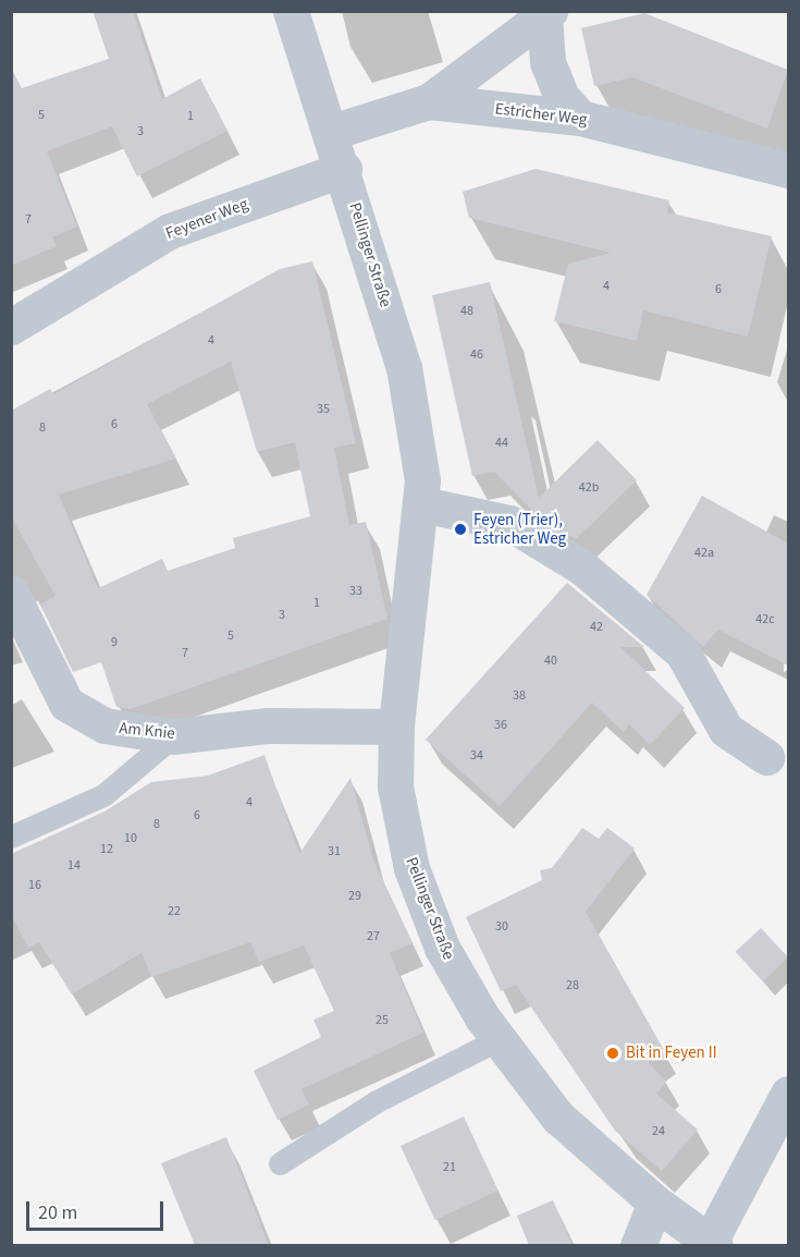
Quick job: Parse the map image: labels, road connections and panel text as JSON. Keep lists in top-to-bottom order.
{
  "streets": {
    "street": [
      "Estricher Weg",
      "Feyener Weg",
      "Pellinger Straße",
      "Am Knie"
    ]
  },
  "crossings": [
    ["Estricher Weg", "Pellinger Straße"],
    ["Feyener Weg", "Pellinger Straße"],
    ["Pellinger Straße", "Am Knie"]
  ],
  "places": ["Feyen (Trier), Estricher Weg", "Bit in Feyen II"],
  "house_numbers": [
    "5",
    "1",
    "3",
    "7",
    "4",
    "6",
    "48",
    "4",
    "46",
    "35",
    "6",
    "8",
    "44",
    "42b",
    "42a",
    "33",
    "1",
    "3",
    "42c",
    "42",
    "5",
    "9",
    "7",
    "40",
    "38",
    "36",
    "34",
    "4",
    "6",
    "8",
    "10",
    "12",
    "31",
    "14",
    "16",
    "29",
    "22",
    "30",
    "27",
    "28",
    "25",
    "24",
    "21"
  ],
  "scale_bar": "20 m"
}
